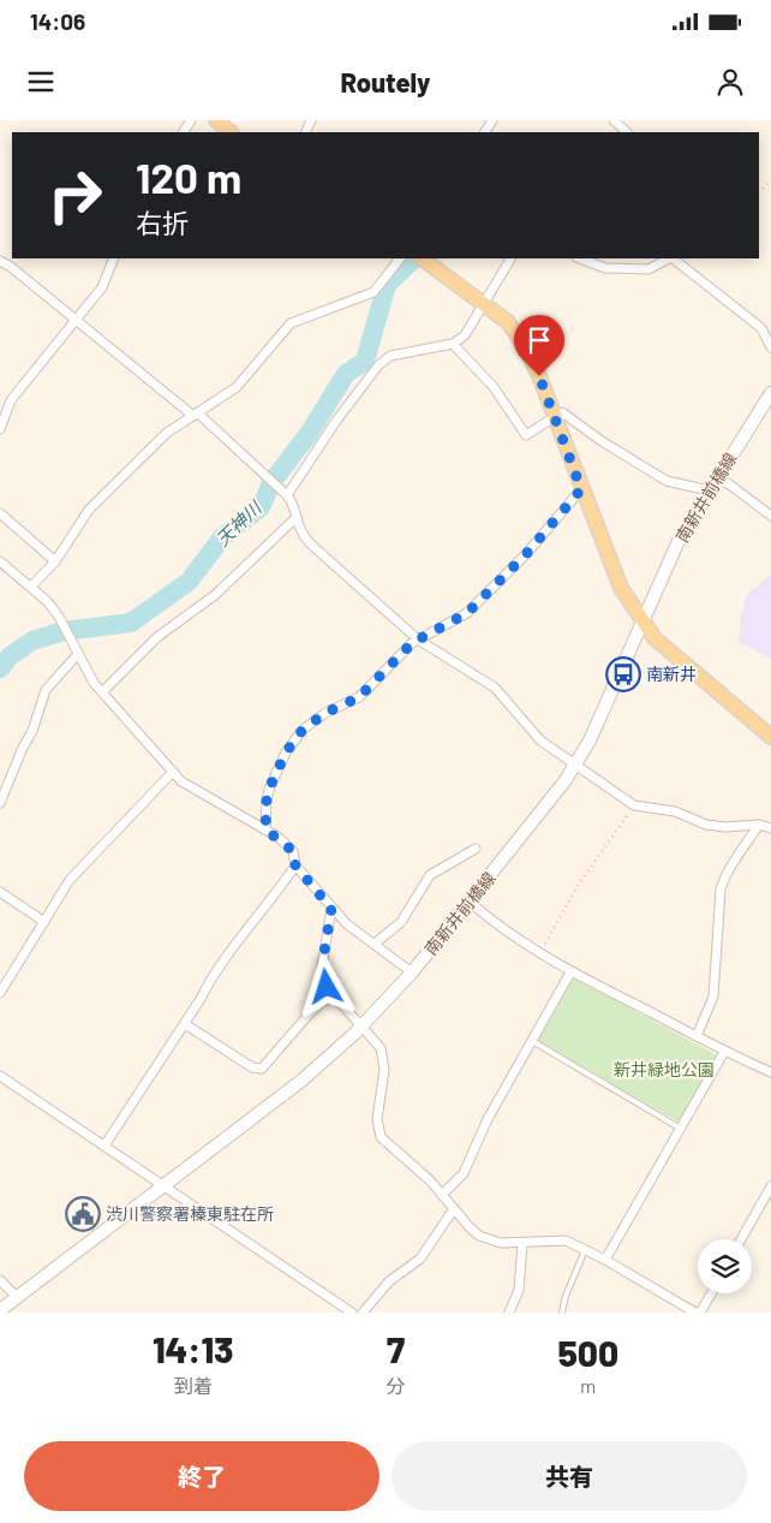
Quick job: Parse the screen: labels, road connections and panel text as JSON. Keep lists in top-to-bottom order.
{
  "streets": {
    "main road": ["南新井前橋線"]
  },
  "water": ["天神川"],
  "parks": ["新井緑地公園"],
  "places": {
    "bus stop": ["南新井"],
    "public building": ["渋川警察署榛東駐在所"]
  },
  "page": {
    "status": "14:06",
    "header": "Routely",
    "turn": ["120 m", "右折"],
    "eta": [
      "14:13",
      "到着",
      "7",
      "分",
      "500",
      "m"
    ],
    "buttons": ["終了", "共有"]
  }
}
